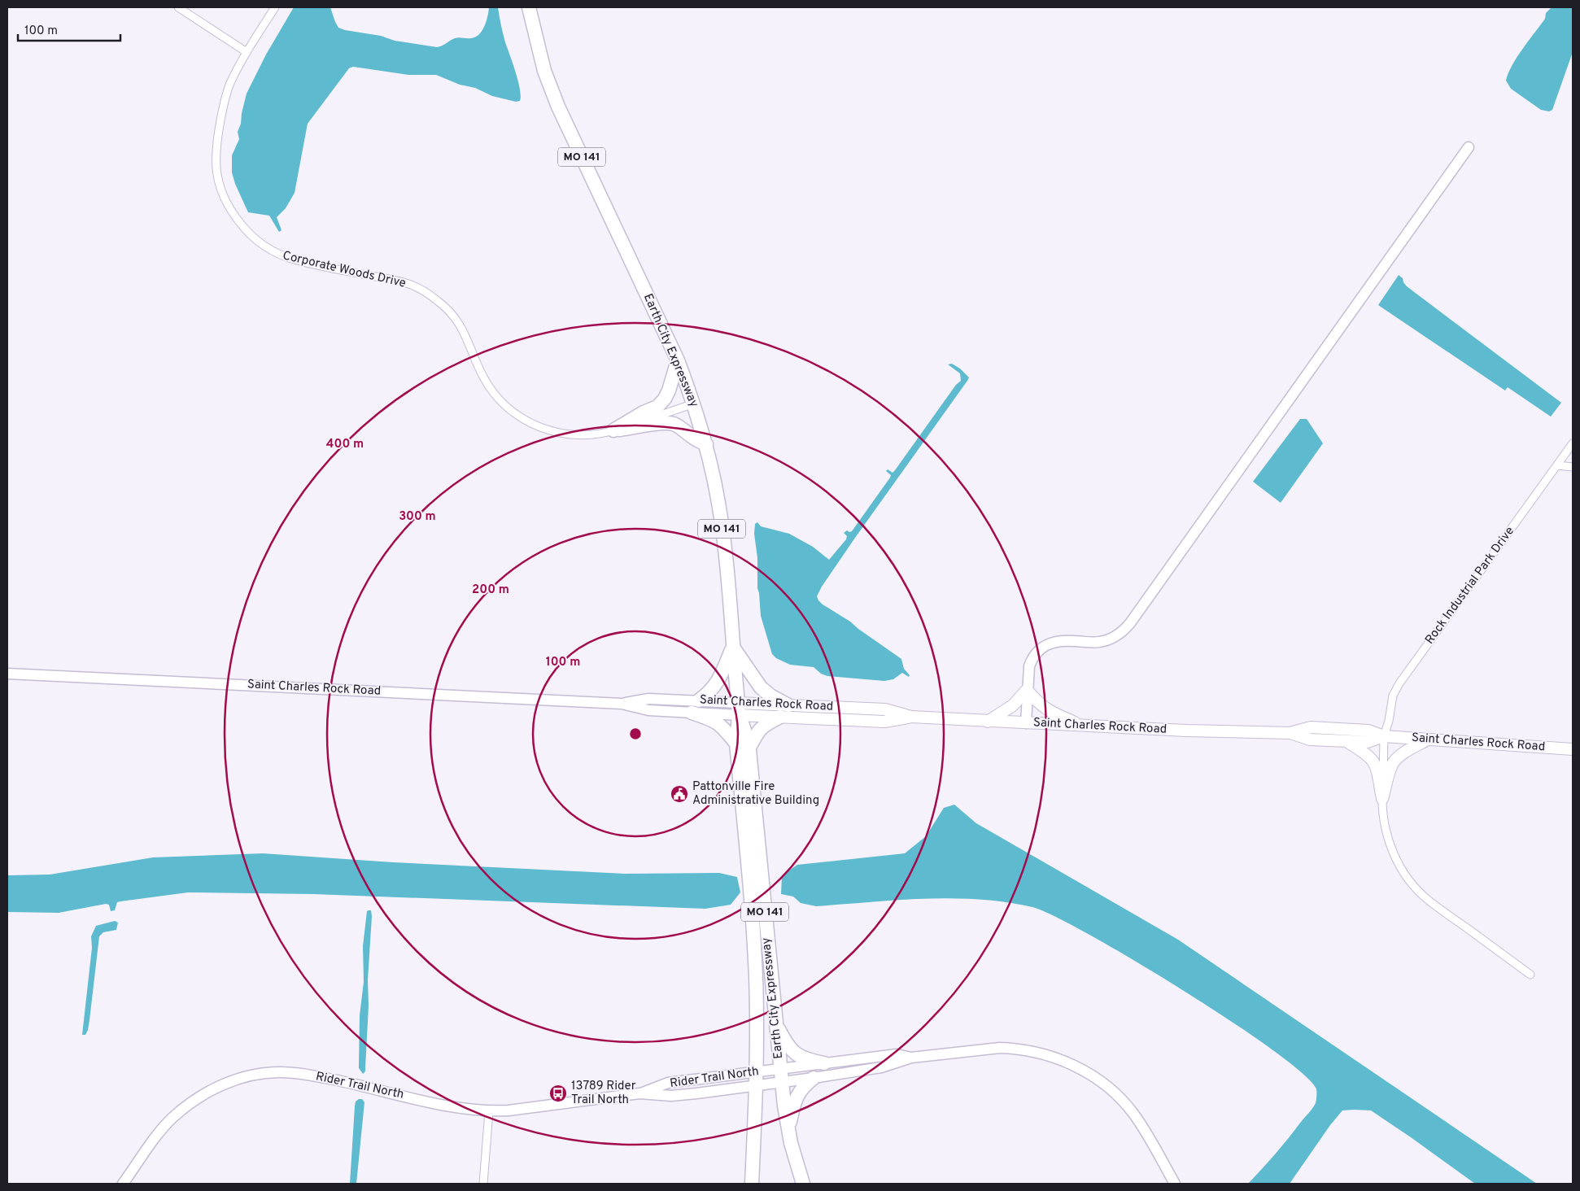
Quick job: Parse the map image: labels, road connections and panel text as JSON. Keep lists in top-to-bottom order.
{
  "streets": {
    "highway": ["MO 141", "Earth City Expressway"],
    "main road": ["Saint Charles Rock Road"],
    "street": ["Corporate Woods Drive", "Rock Industrial Park Drive", "Rider Trail North"]
  },
  "crossings": [
    ["Corporate Woods Drive", "Earth City Expressway"],
    ["Earth City Expressway", "Saint Charles Rock Road"],
    ["Earth City Expressway", "Rider Trail North"],
    ["Rock Industrial Park Drive", "Saint Charles Rock Road"]
  ],
  "places": {
    "public building": ["Pattonville Fire Administrative Building"],
    "bus stop": ["13789 Rider Trail North"]
  },
  "scale_bar": "100 m",
  "rings": [
    "400 m",
    "300 m",
    "200 m",
    "100 m"
  ]
}
